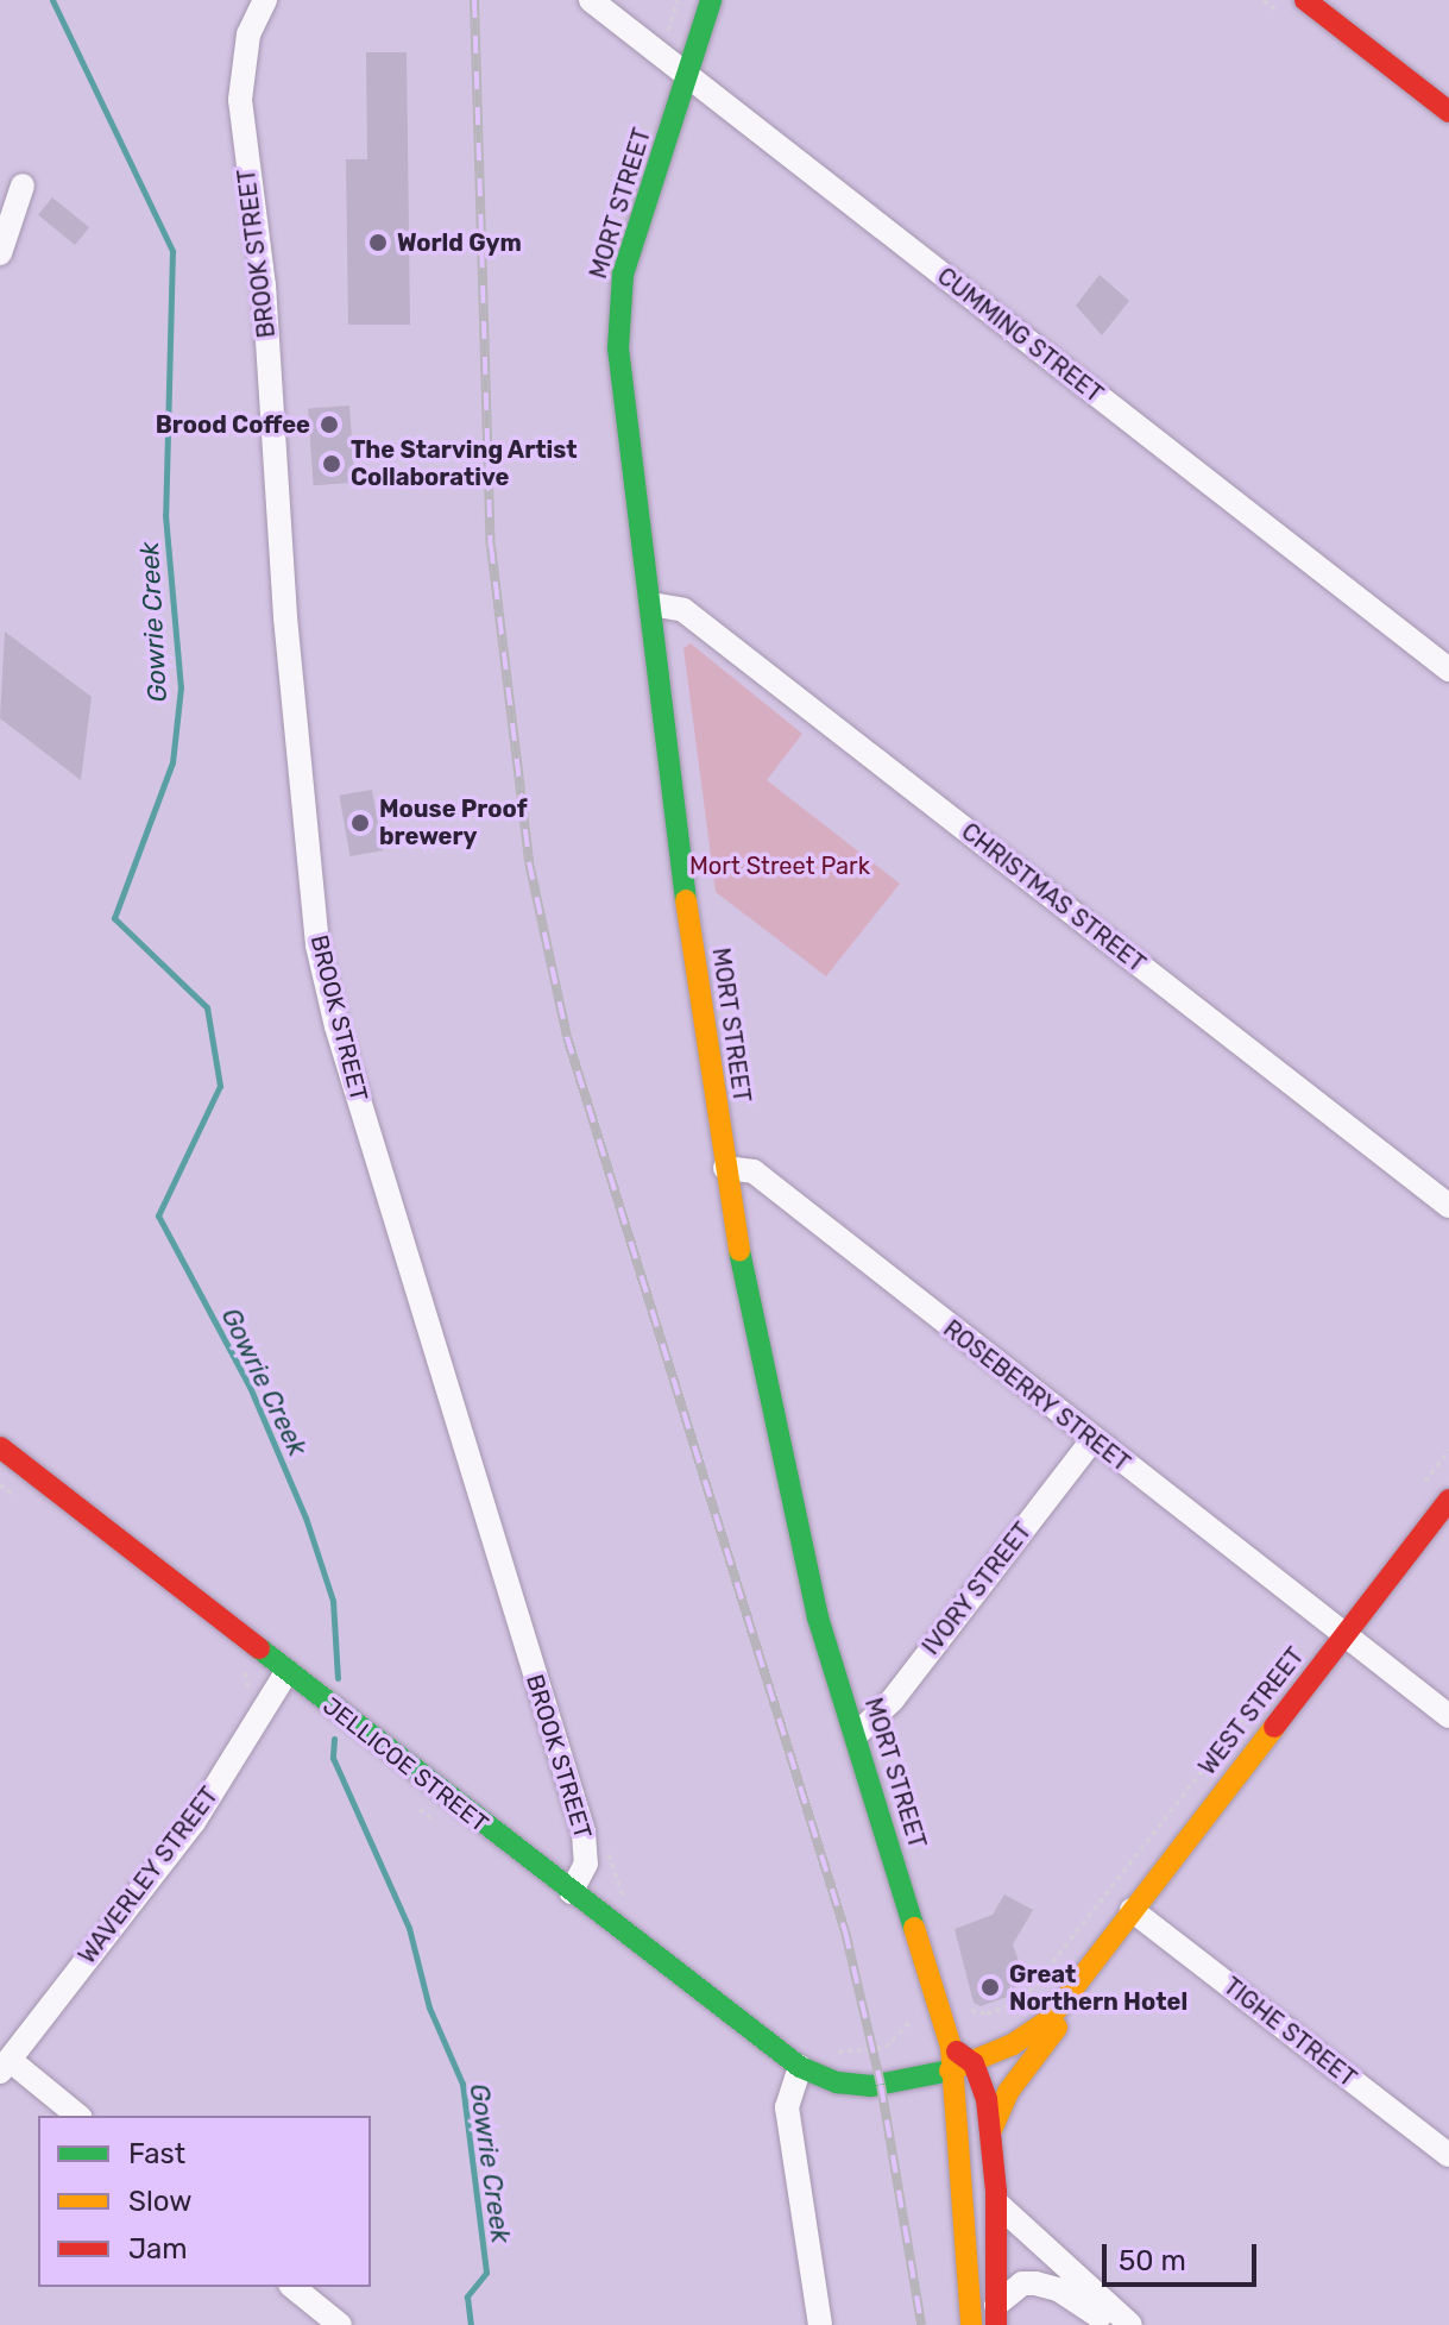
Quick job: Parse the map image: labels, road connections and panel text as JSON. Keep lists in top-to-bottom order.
{
  "streets": {
    "main road": ["MORT STREET", "WEST STREET", "JELLICOE STREET"],
    "street": [
      "BROOK STREET",
      "CUMMING STREET",
      "CHRISTMAS STREET",
      "ROSEBERRY STREET",
      "IVORY STREET",
      "WAVERLEY STREET",
      "TIGHE STREET"
    ]
  },
  "crossings": [
    ["MORT STREET", "CUMMING STREET"],
    ["MORT STREET", "CHRISTMAS STREET"],
    ["MORT STREET", "ROSEBERRY STREET"],
    ["MORT STREET", "IVORY STREET"],
    ["MORT STREET", "WEST STREET"],
    ["MORT STREET", "JELLICOE STREET"],
    ["BROOK STREET", "JELLICOE STREET"],
    ["ROSEBERRY STREET", "IVORY STREET"],
    ["ROSEBERRY STREET", "WEST STREET"],
    ["WEST STREET", "JELLICOE STREET"],
    ["WEST STREET", "TIGHE STREET"],
    ["JELLICOE STREET", "WAVERLEY STREET"]
  ],
  "water": ["Gowrie Creek"],
  "parks": ["Mort Street Park"],
  "places": [
    "World Gym",
    "Brood Coffee",
    "The Starving Artist Collaborative",
    "Mouse Proof brewery",
    "Great Northern Hotel"
  ],
  "legend": ["Fast", "Slow", "Jam"],
  "scale_bar": "50 m"
}
